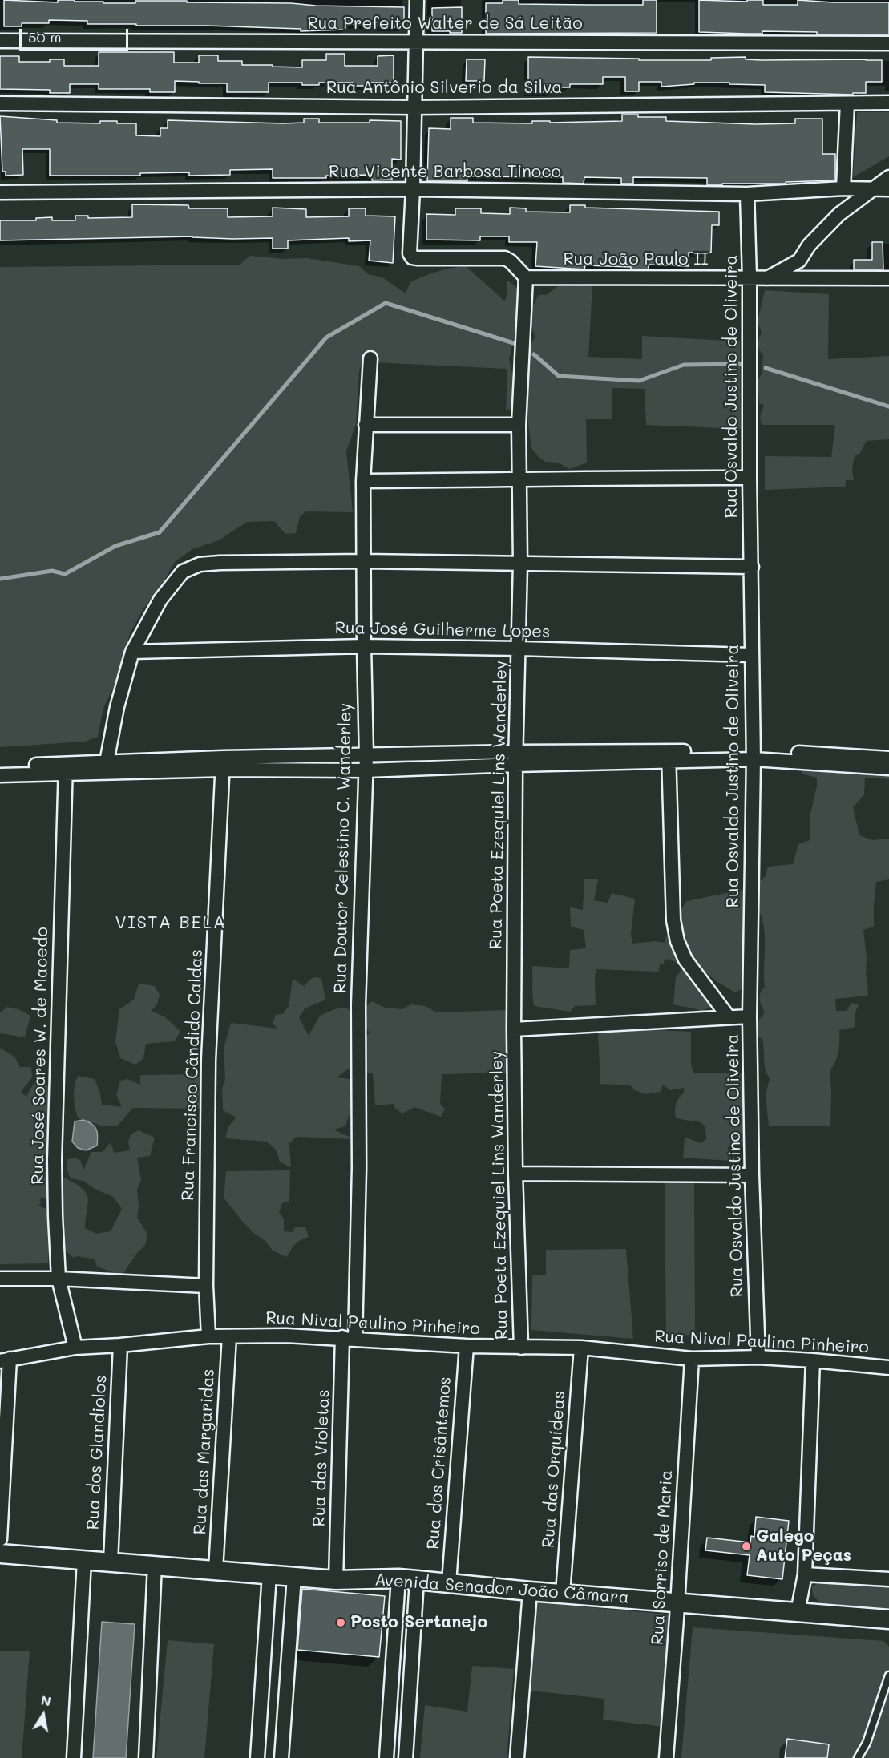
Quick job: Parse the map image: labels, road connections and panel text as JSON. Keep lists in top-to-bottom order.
{
  "streets": {
    "main road": ["Avenida Senador João Câmara"],
    "street": [
      "Rua Prefeito Walter de Sá Leitão",
      "Rua Antônio Silverio da Silva",
      "Rua Vicente Barbosa Tinoco",
      "Rua João Paulo II",
      "Rua Osvaldo Justino de Oliveira",
      "Rua José Guilherme Lopes",
      "Rua Poeta Ezequiel Lins Wanderley",
      "Rua Doutor Celestino C. Wanderley",
      "Rua José Soares W. de Macedo",
      "Rua Francisco Cândido Caldas",
      "Rua Nival Paulino Pinheiro",
      "Rua das Margaridas",
      "Rua dos Glandiolos",
      "Rua das Violetas",
      "Rua dos Crisântemos",
      "Rua das Orquídeas",
      "Rua Sorriso de Maria"
    ]
  },
  "crossings": [
    ["Rua Vicente Barbosa Tinoco", "Rua Osvaldo Justino de Oliveira"],
    ["Rua João Paulo II", "Rua Osvaldo Justino de Oliveira"],
    ["Rua João Paulo II", "Rua Poeta Ezequiel Lins Wanderley"],
    ["Rua Osvaldo Justino de Oliveira", "Rua José Guilherme Lopes"],
    ["Rua Osvaldo Justino de Oliveira", "Rua Nival Paulino Pinheiro"],
    ["Rua José Guilherme Lopes", "Rua Poeta Ezequiel Lins Wanderley"],
    ["Rua José Guilherme Lopes", "Rua Doutor Celestino C. Wanderley"],
    ["Rua Poeta Ezequiel Lins Wanderley", "Rua Nival Paulino Pinheiro"],
    ["Rua Doutor Celestino C. Wanderley", "Rua Nival Paulino Pinheiro"],
    ["Rua Doutor Celestino C. Wanderley", "Rua das Violetas"],
    ["Rua José Soares W. de Macedo", "Rua Nival Paulino Pinheiro"],
    ["Rua Francisco Cândido Caldas", "Rua Nival Paulino Pinheiro"],
    ["Rua Nival Paulino Pinheiro", "Rua das Margaridas"],
    ["Rua Nival Paulino Pinheiro", "Rua dos Glandiolos"],
    ["Rua Nival Paulino Pinheiro", "Rua das Violetas"],
    ["Rua Nival Paulino Pinheiro", "Rua dos Crisântemos"],
    ["Rua Nival Paulino Pinheiro", "Rua das Orquídeas"],
    ["Rua Nival Paulino Pinheiro", "Rua Sorriso de Maria"],
    ["Rua das Margaridas", "Avenida Senador João Câmara"],
    ["Rua dos Glandiolos", "Avenida Senador João Câmara"],
    ["Rua das Violetas", "Avenida Senador João Câmara"],
    ["Rua dos Crisântemos", "Avenida Senador João Câmara"],
    ["Rua das Orquídeas", "Avenida Senador João Câmara"],
    ["Rua Sorriso de Maria", "Avenida Senador João Câmara"]
  ],
  "districts": ["VISTA BELA"],
  "places": ["Galego Auto Peças", "Posto Sertanejo"],
  "scale_bar": "50 m",
  "north": "top"
}
